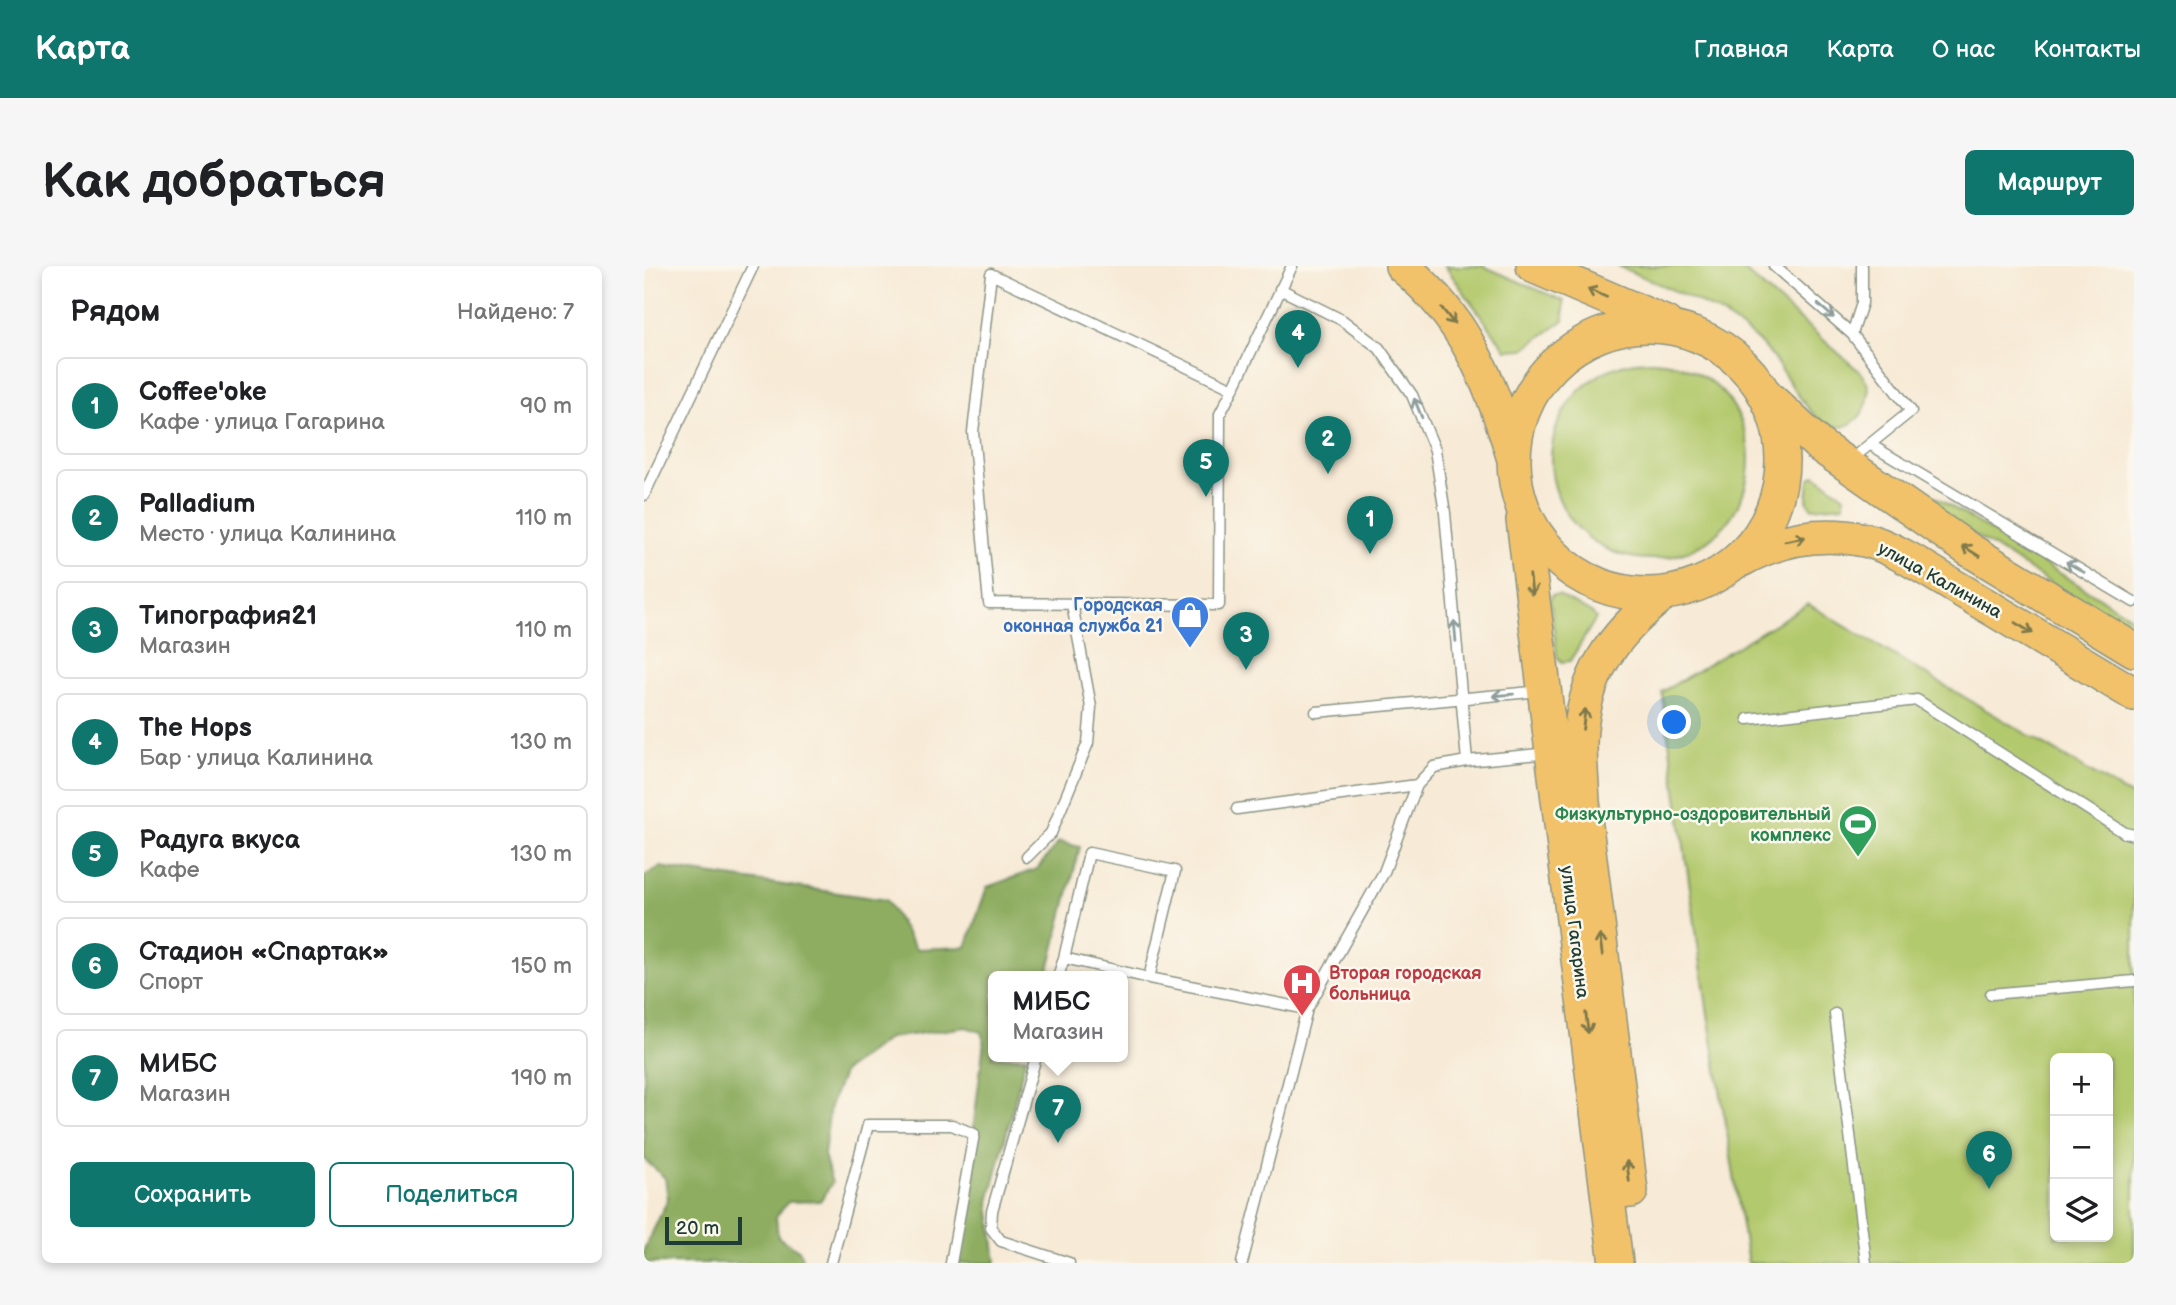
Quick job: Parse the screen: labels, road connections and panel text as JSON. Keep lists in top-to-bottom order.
{
  "streets": {
    "main road": ["улица Калинина", "улица Гагарина"]
  },
  "places": {
    "shop": ["Городская оконная служба 21"],
    "sports": ["Физкультурно-оздоровительный комплекс"],
    "hospital": ["Вторая городская больница"]
  },
  "scale_bar": "20 m",
  "page": {
    "header": "Карта",
    "nav": [
      "Главная",
      "Карта",
      "О нас",
      "Контакты"
    ],
    "buttons": [
      "Маршрут",
      ["Сохранить", "Поделиться"]
    ],
    "title": "Как добраться",
    "heading": ["Рядом", "Найдено: 7"],
    "pins": [
      "4",
      "2",
      "5",
      "1",
      "3",
      "7",
      "6"
    ],
    "list": [
      {
        "mark": "1",
        "name": "Coffee'oke",
        "note": "Кафе · улица Гагарина",
        "value": "90 m"
      },
      {
        "mark": "2",
        "name": "Palladium",
        "note": "Место · улица Калинина",
        "value": "110 m"
      },
      {
        "mark": "3",
        "name": "Типография21",
        "note": "Магазин",
        "value": "110 m"
      },
      {
        "mark": "4",
        "name": "The Hops",
        "note": "Бар · улица Калинина",
        "value": "130 m"
      },
      {
        "mark": "5",
        "name": "Радуга вкуса",
        "note": "Кафе",
        "value": "130 m"
      },
      {
        "mark": "6",
        "name": "Стадион «Спартак»",
        "note": "Спорт",
        "value": "150 m"
      },
      {
        "mark": "7",
        "name": "МИБС",
        "note": "Магазин",
        "value": "190 m"
      }
    ],
    "popup": ["МИБС", "Магазин"],
    "map_buttons": ["+", "−"],
    "scale": "20 m"
  }
}
